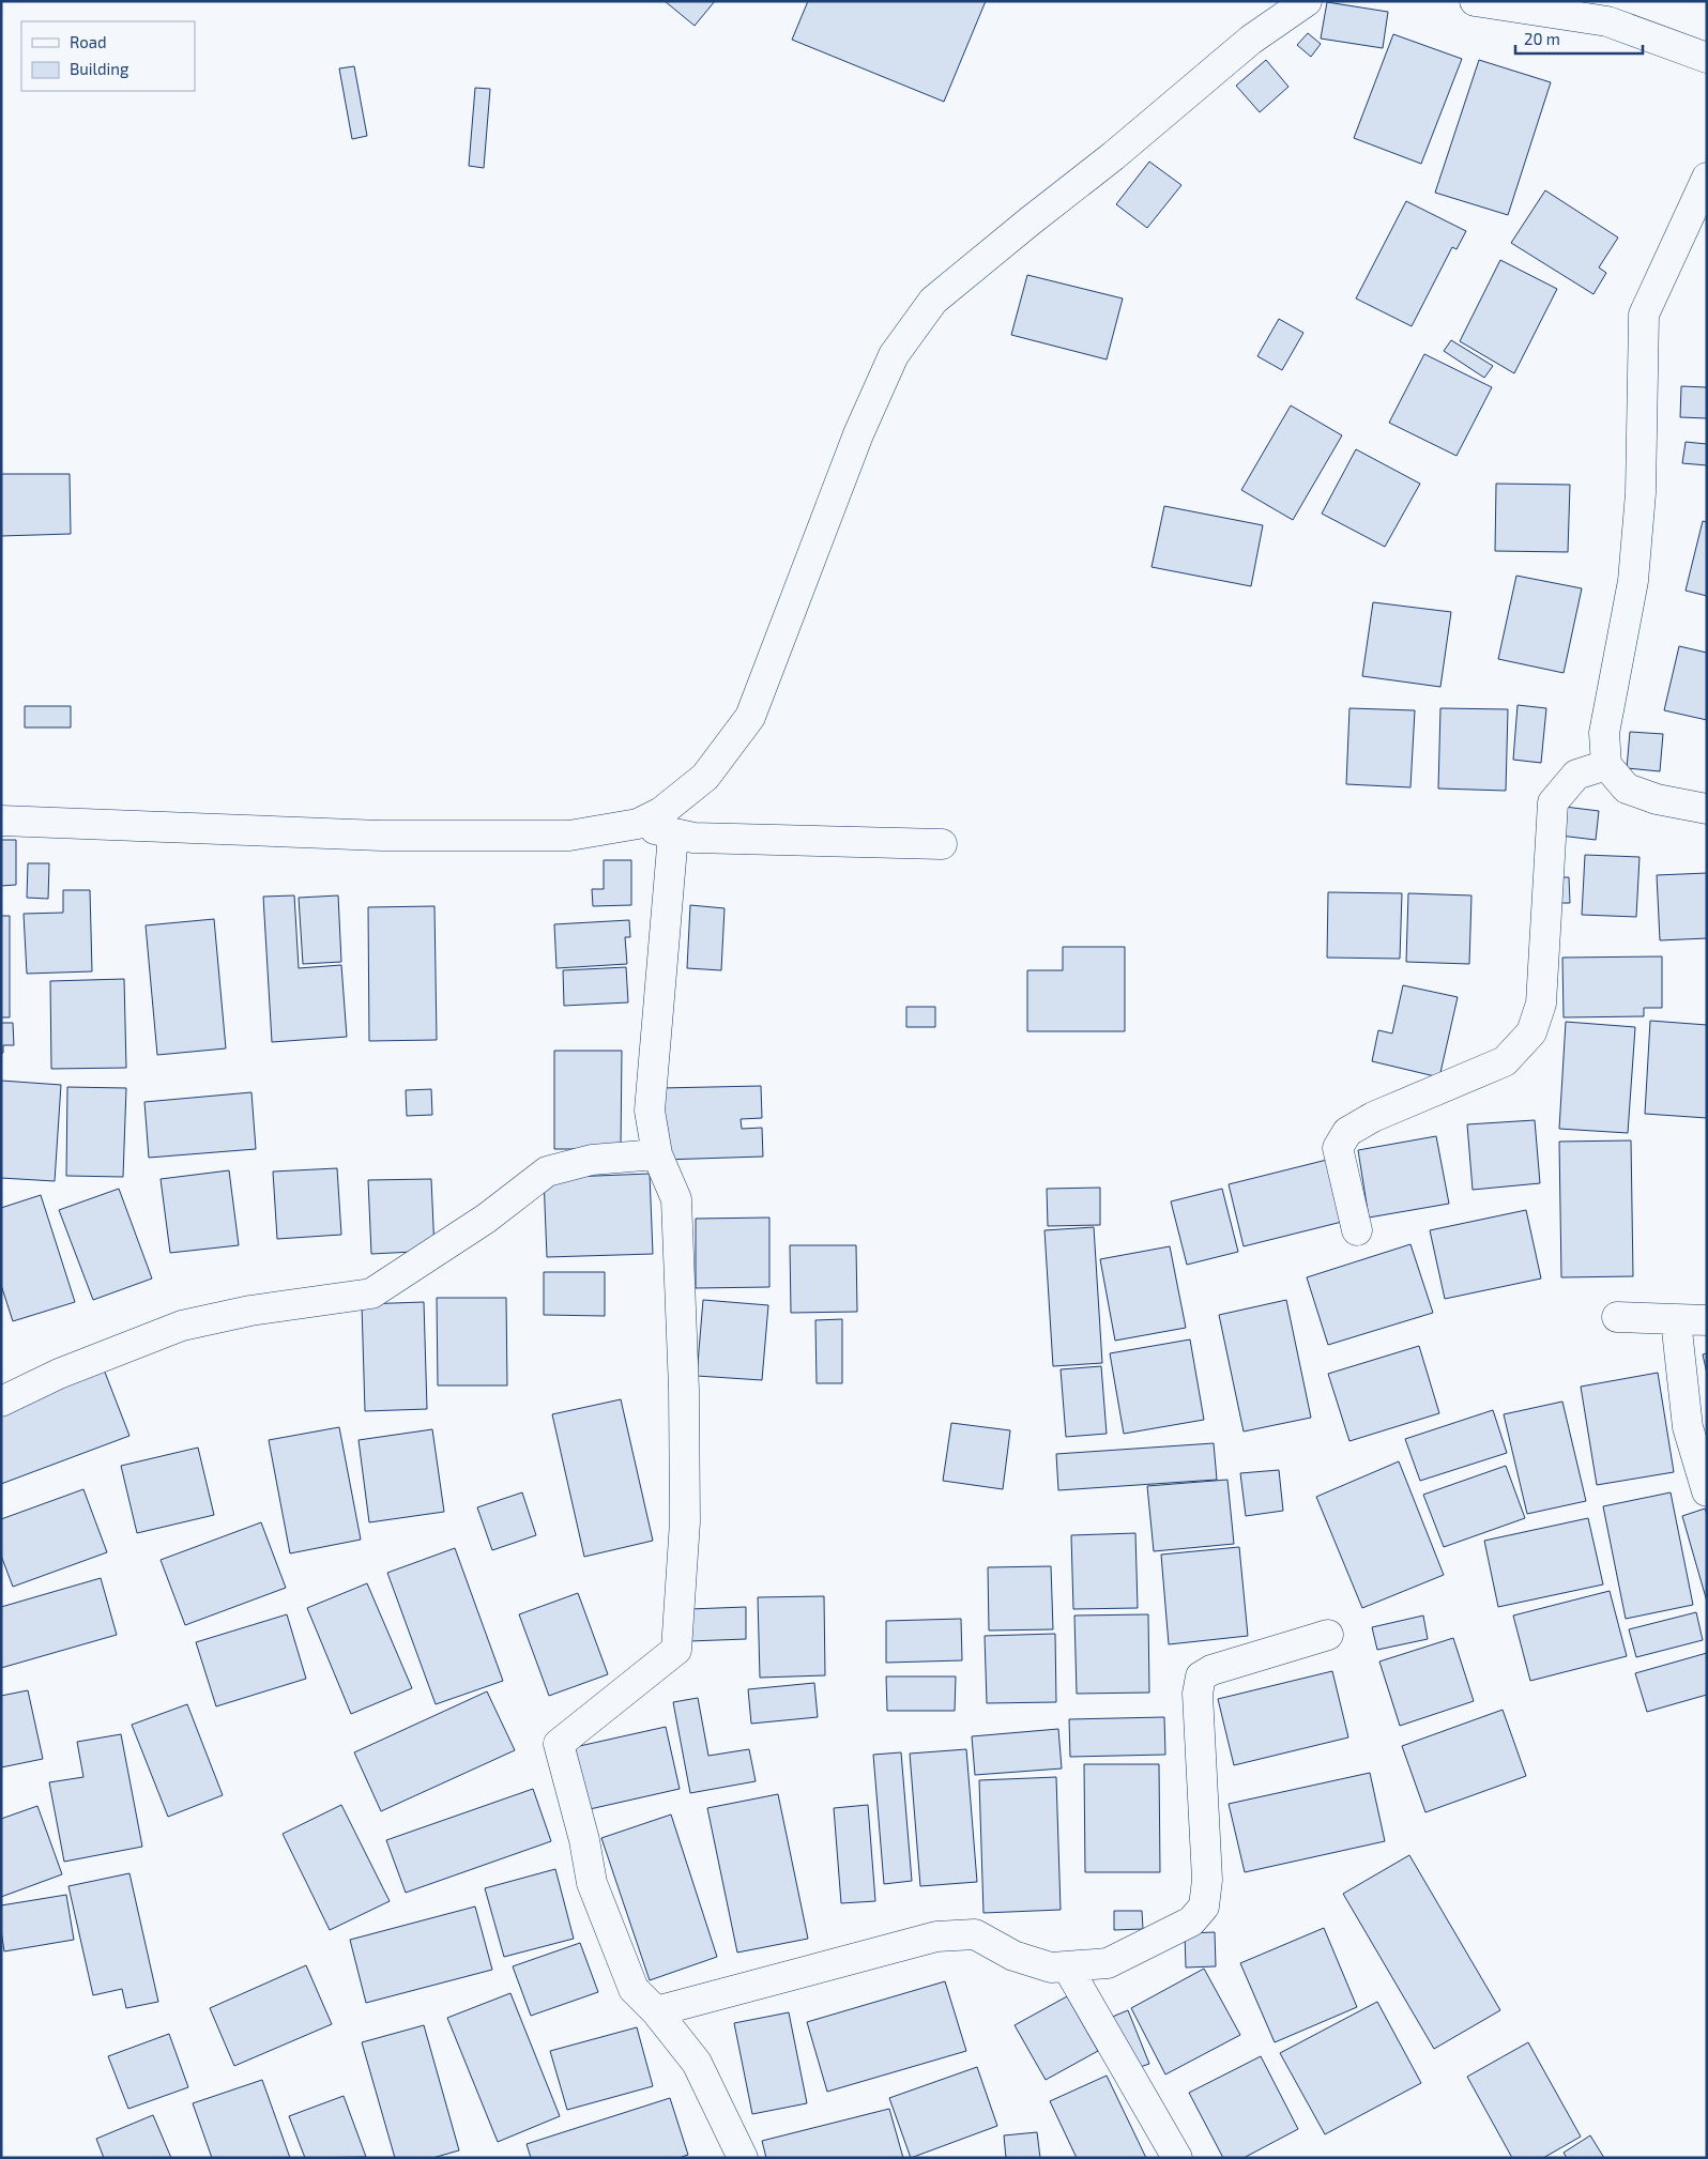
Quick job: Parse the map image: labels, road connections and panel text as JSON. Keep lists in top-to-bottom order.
{
  "legend": ["Road", "Building"],
  "scale_bar": "20 m"
}
